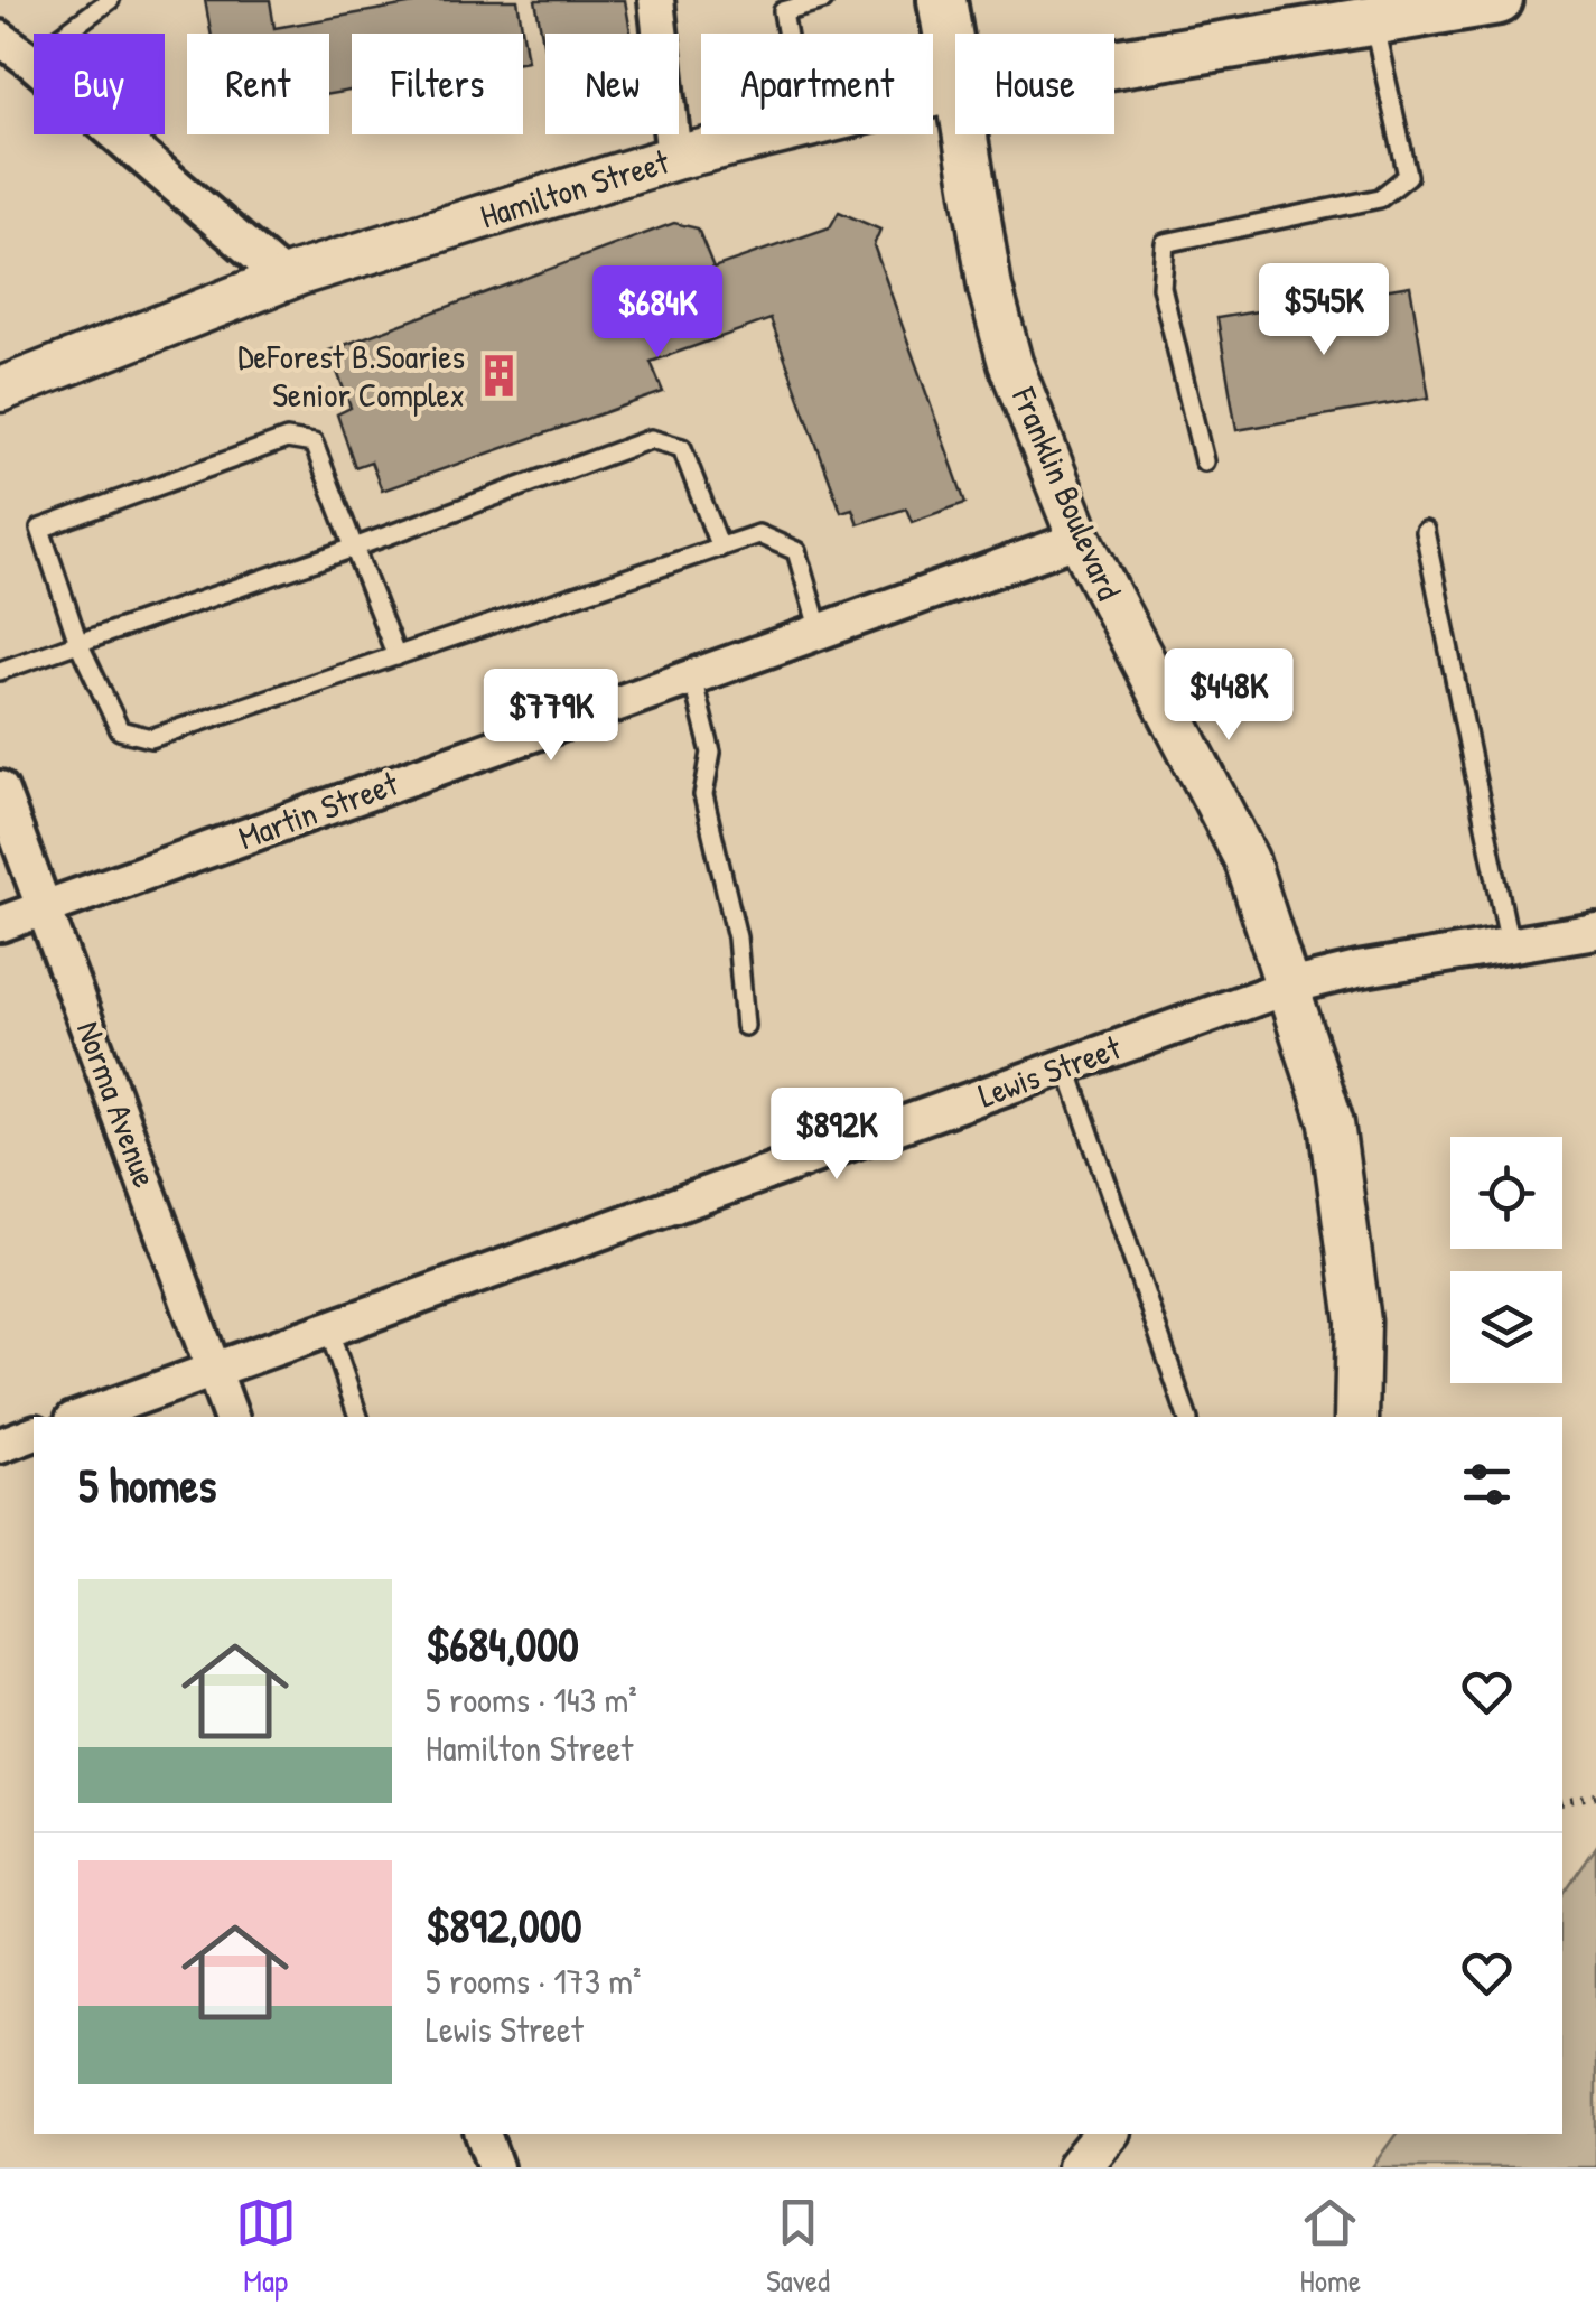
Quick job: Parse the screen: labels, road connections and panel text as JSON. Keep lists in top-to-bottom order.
{
  "streets": {
    "main road": ["Hamilton Street", "Franklin Boulevard"],
    "street": ["Martin Street", "Lewis Street", "Norma Avenue"]
  },
  "crossings": [
    ["Franklin Boulevard", "Martin Street"],
    ["Franklin Boulevard", "Lewis Street"],
    ["Martin Street", "Norma Avenue"],
    ["Lewis Street", "Norma Avenue"]
  ],
  "places": {
    "building": ["DeForest B.Soaries Senior Complex"]
  },
  "page": {
    "chip": [
      "Buy",
      "Rent",
      "Filters",
      "New",
      "Apartment",
      "House"
    ],
    "price": [
      "$545K",
      "$684K",
      "$448K",
      "$779K",
      "$892K"
    ],
    "heading": "5 homes",
    "list": [
      {
        "name": "$684,000",
        "note": "5 rooms · 143 m² · Hamilton Street"
      },
      {
        "name": "$892,000",
        "note": "5 rooms · 173 m² · Lewis Street"
      }
    ],
    "tabs": ["Map", "Saved", "Home"]
  }
}
